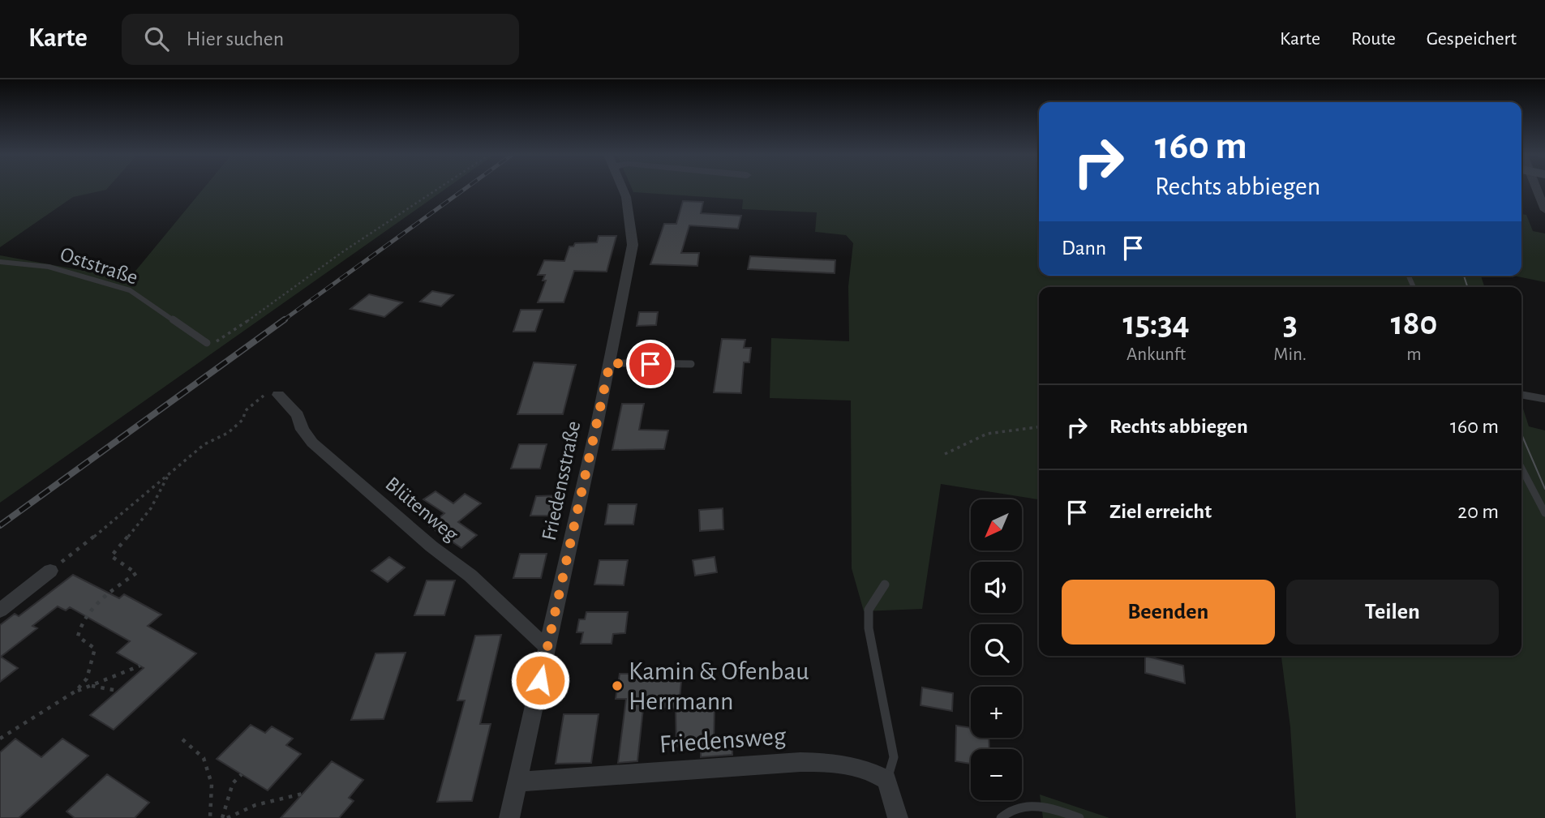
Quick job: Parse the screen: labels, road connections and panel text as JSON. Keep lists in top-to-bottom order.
{
  "streets": {
    "street": ["Friedensstraße", "Blütenweg", "Friedensweg"],
    "lane": ["Oststraße"]
  },
  "crossings": [
    ["Friedensstraße", "Blütenweg"],
    ["Friedensstraße", "Friedensweg"]
  ],
  "places": ["Kamin & Ofenbau Herrmann"],
  "north": "bottom left",
  "page": {
    "header": "Karte",
    "search": "Hier suchen",
    "nav": ["Karte", "Route", "Gespeichert"],
    "turn": ["160 m", "Rechts abbiegen"],
    "then": "Dann",
    "eta": [
      "15:34",
      "Ankunft",
      "3",
      "Min.",
      "180",
      "m"
    ],
    "list": [
      {
        "name": "Rechts abbiegen",
        "value": "160 m"
      },
      {
        "name": "Ziel erreicht",
        "value": "20 m"
      }
    ],
    "map_buttons": ["+", "−"],
    "buttons": ["Beenden", "Teilen"]
  }
}
